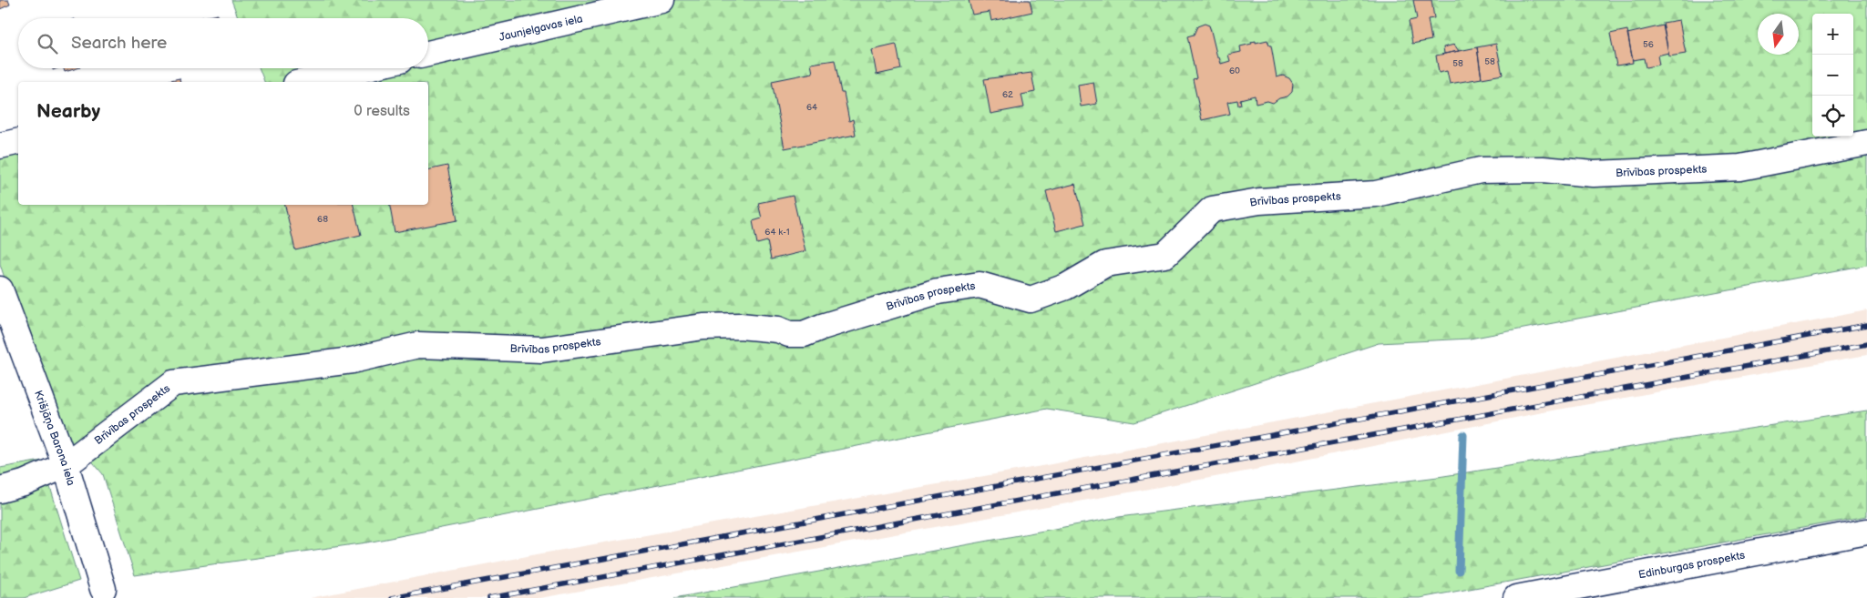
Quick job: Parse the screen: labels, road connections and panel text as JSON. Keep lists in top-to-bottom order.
{
  "streets": {
    "street": [
      "Jaunjelgavas iela",
      "Brīvības prospekts",
      "Krišjāņa Barona iela",
      "Edinburgas prospekts"
    ]
  },
  "crossings": [
    ["Brīvības prospekts", "Krišjāņa Barona iela"]
  ],
  "house_numbers": [
    "56",
    "58",
    "58",
    "60",
    "62",
    "64",
    "68",
    "64 k-1"
  ],
  "north": "bottom",
  "page": {
    "map_buttons": ["+", "−"],
    "search": "Search here",
    "heading": ["Nearby", "0 results"]
  }
}
